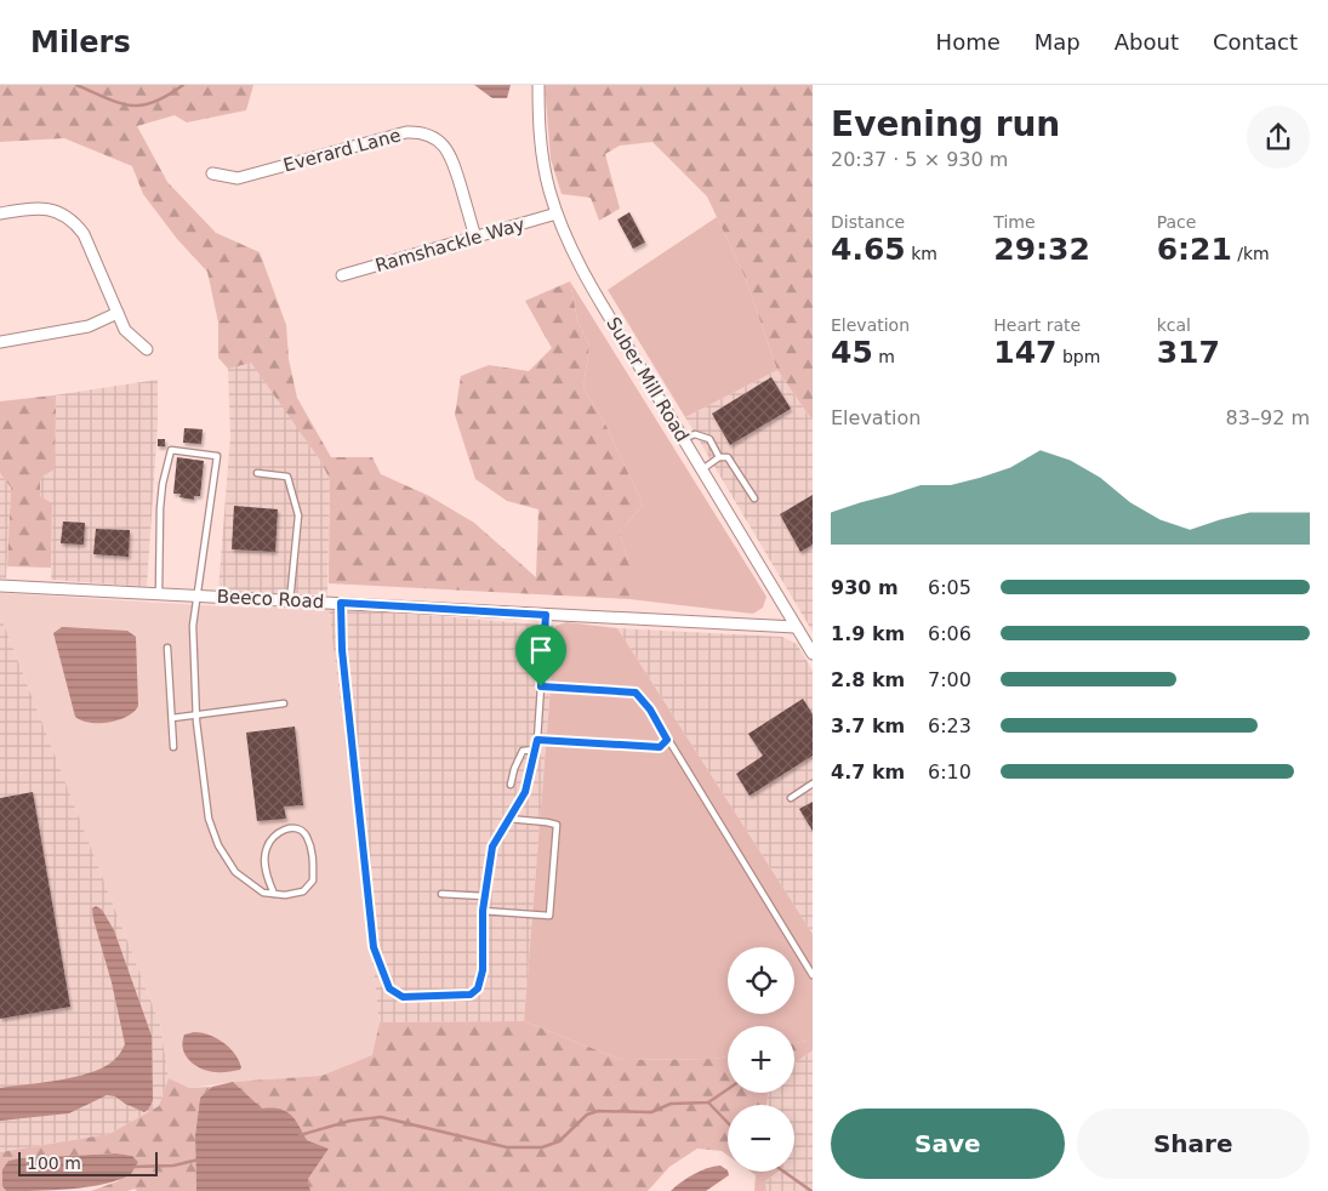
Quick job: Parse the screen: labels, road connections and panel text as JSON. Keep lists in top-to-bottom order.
{
  "streets": {
    "street": [
      "Everard Lane",
      "Ramshackle Way",
      "Suber Mill Road",
      "Beeco Road"
    ]
  },
  "crossings": [
    ["Everard Lane", "Ramshackle Way"],
    ["Ramshackle Way", "Suber Mill Road"],
    ["Suber Mill Road", "Beeco Road"]
  ],
  "scale_bar": "100 m",
  "page": {
    "header": "Milers",
    "nav": [
      "Home",
      "Map",
      "About",
      "Contact"
    ],
    "heading": ["Evening run", "20:37 · 5 × 930 m"],
    "stats": [
      ["Distance", "4.65 km"],
      ["Time", "29:32"],
      ["Pace", "6:21 /km"],
      ["Elevation", "45 m"],
      ["Heart rate", "147 bpm"],
      ["kcal", "317"]
    ],
    "chart": ["Elevation", "83–92 m"],
    "list": [
      {
        "name": "930 m",
        "note": "6:05"
      },
      {
        "name": "1.9 km",
        "note": "6:06"
      },
      {
        "name": "2.8 km",
        "note": "7:00"
      },
      {
        "name": "3.7 km",
        "note": "6:23"
      },
      {
        "name": "4.7 km",
        "note": "6:10"
      }
    ],
    "map_buttons": ["+", "−"],
    "buttons": ["Save", "Share"],
    "scale": "100 m"
  }
}
